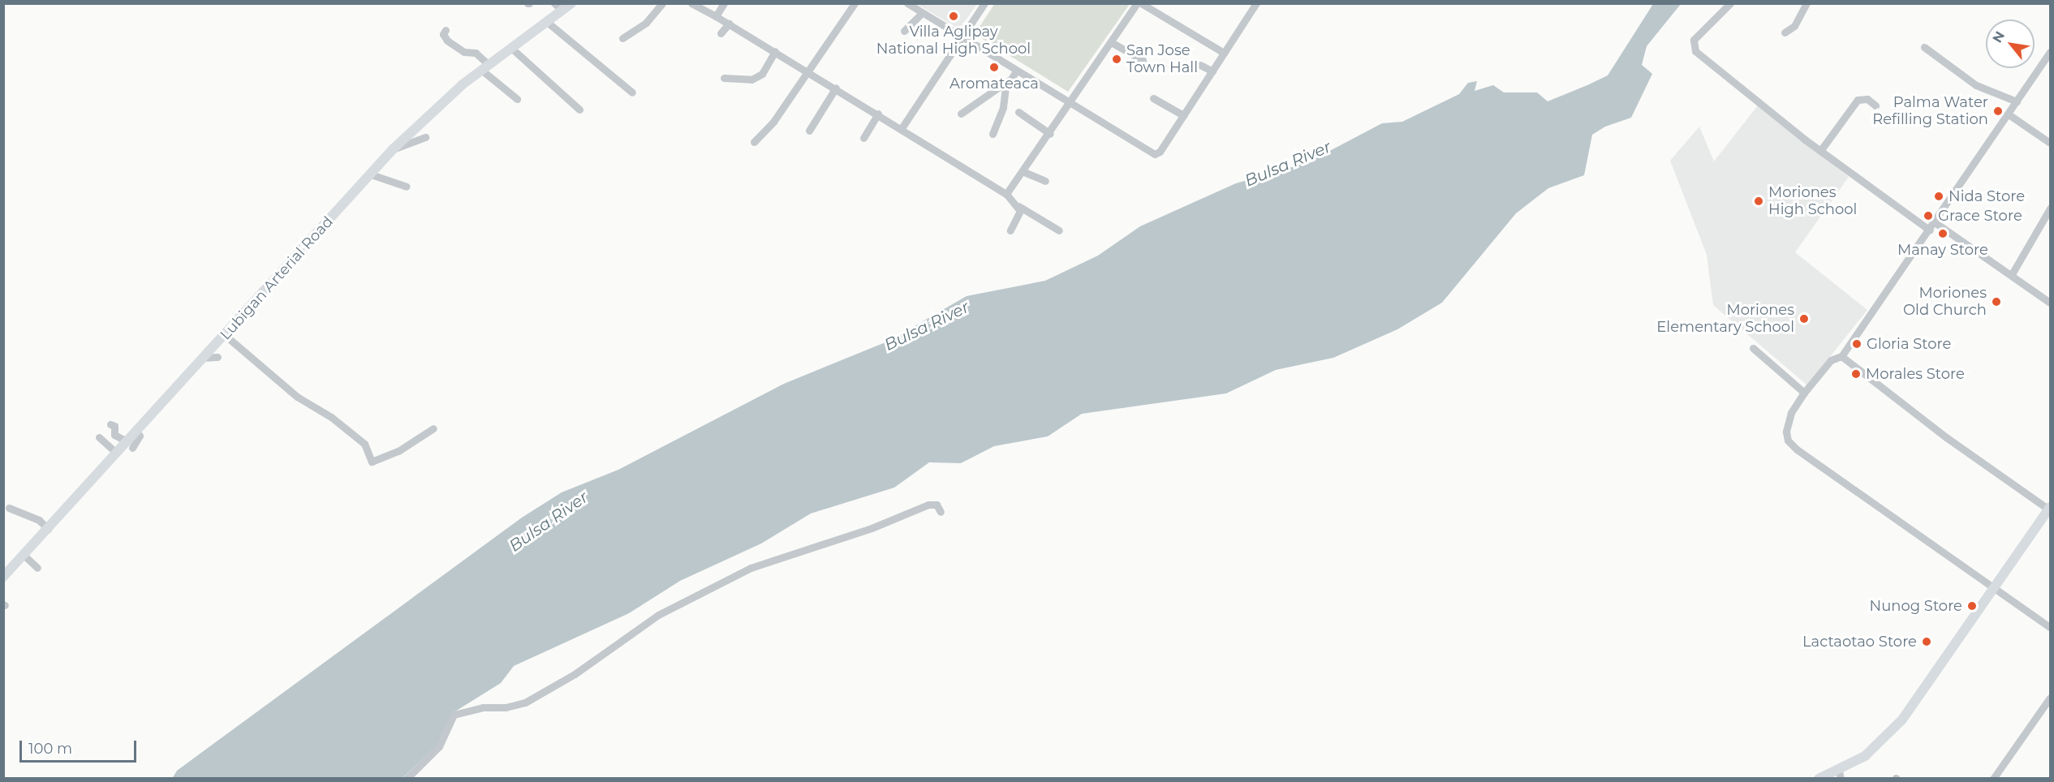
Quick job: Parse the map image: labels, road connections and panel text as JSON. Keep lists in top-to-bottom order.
{
  "streets": {
    "main road": ["Lubigan Arterial Road"]
  },
  "water": ["Bulsa River"],
  "places": [
    "Villa Aglipay National High School",
    "San Jose Town Hall",
    "Aromateaca",
    "Palma Water Refilling Station",
    "Nida Store",
    "Moriones High School",
    "Grace Store",
    "Manay Store",
    "Moriones Old Church",
    "Moriones Elementary School",
    "Gloria Store",
    "Morales Store",
    "Nunog Store",
    "Lactaotao Store"
  ],
  "scale_bar": "100 m",
  "north": "top left"
}
